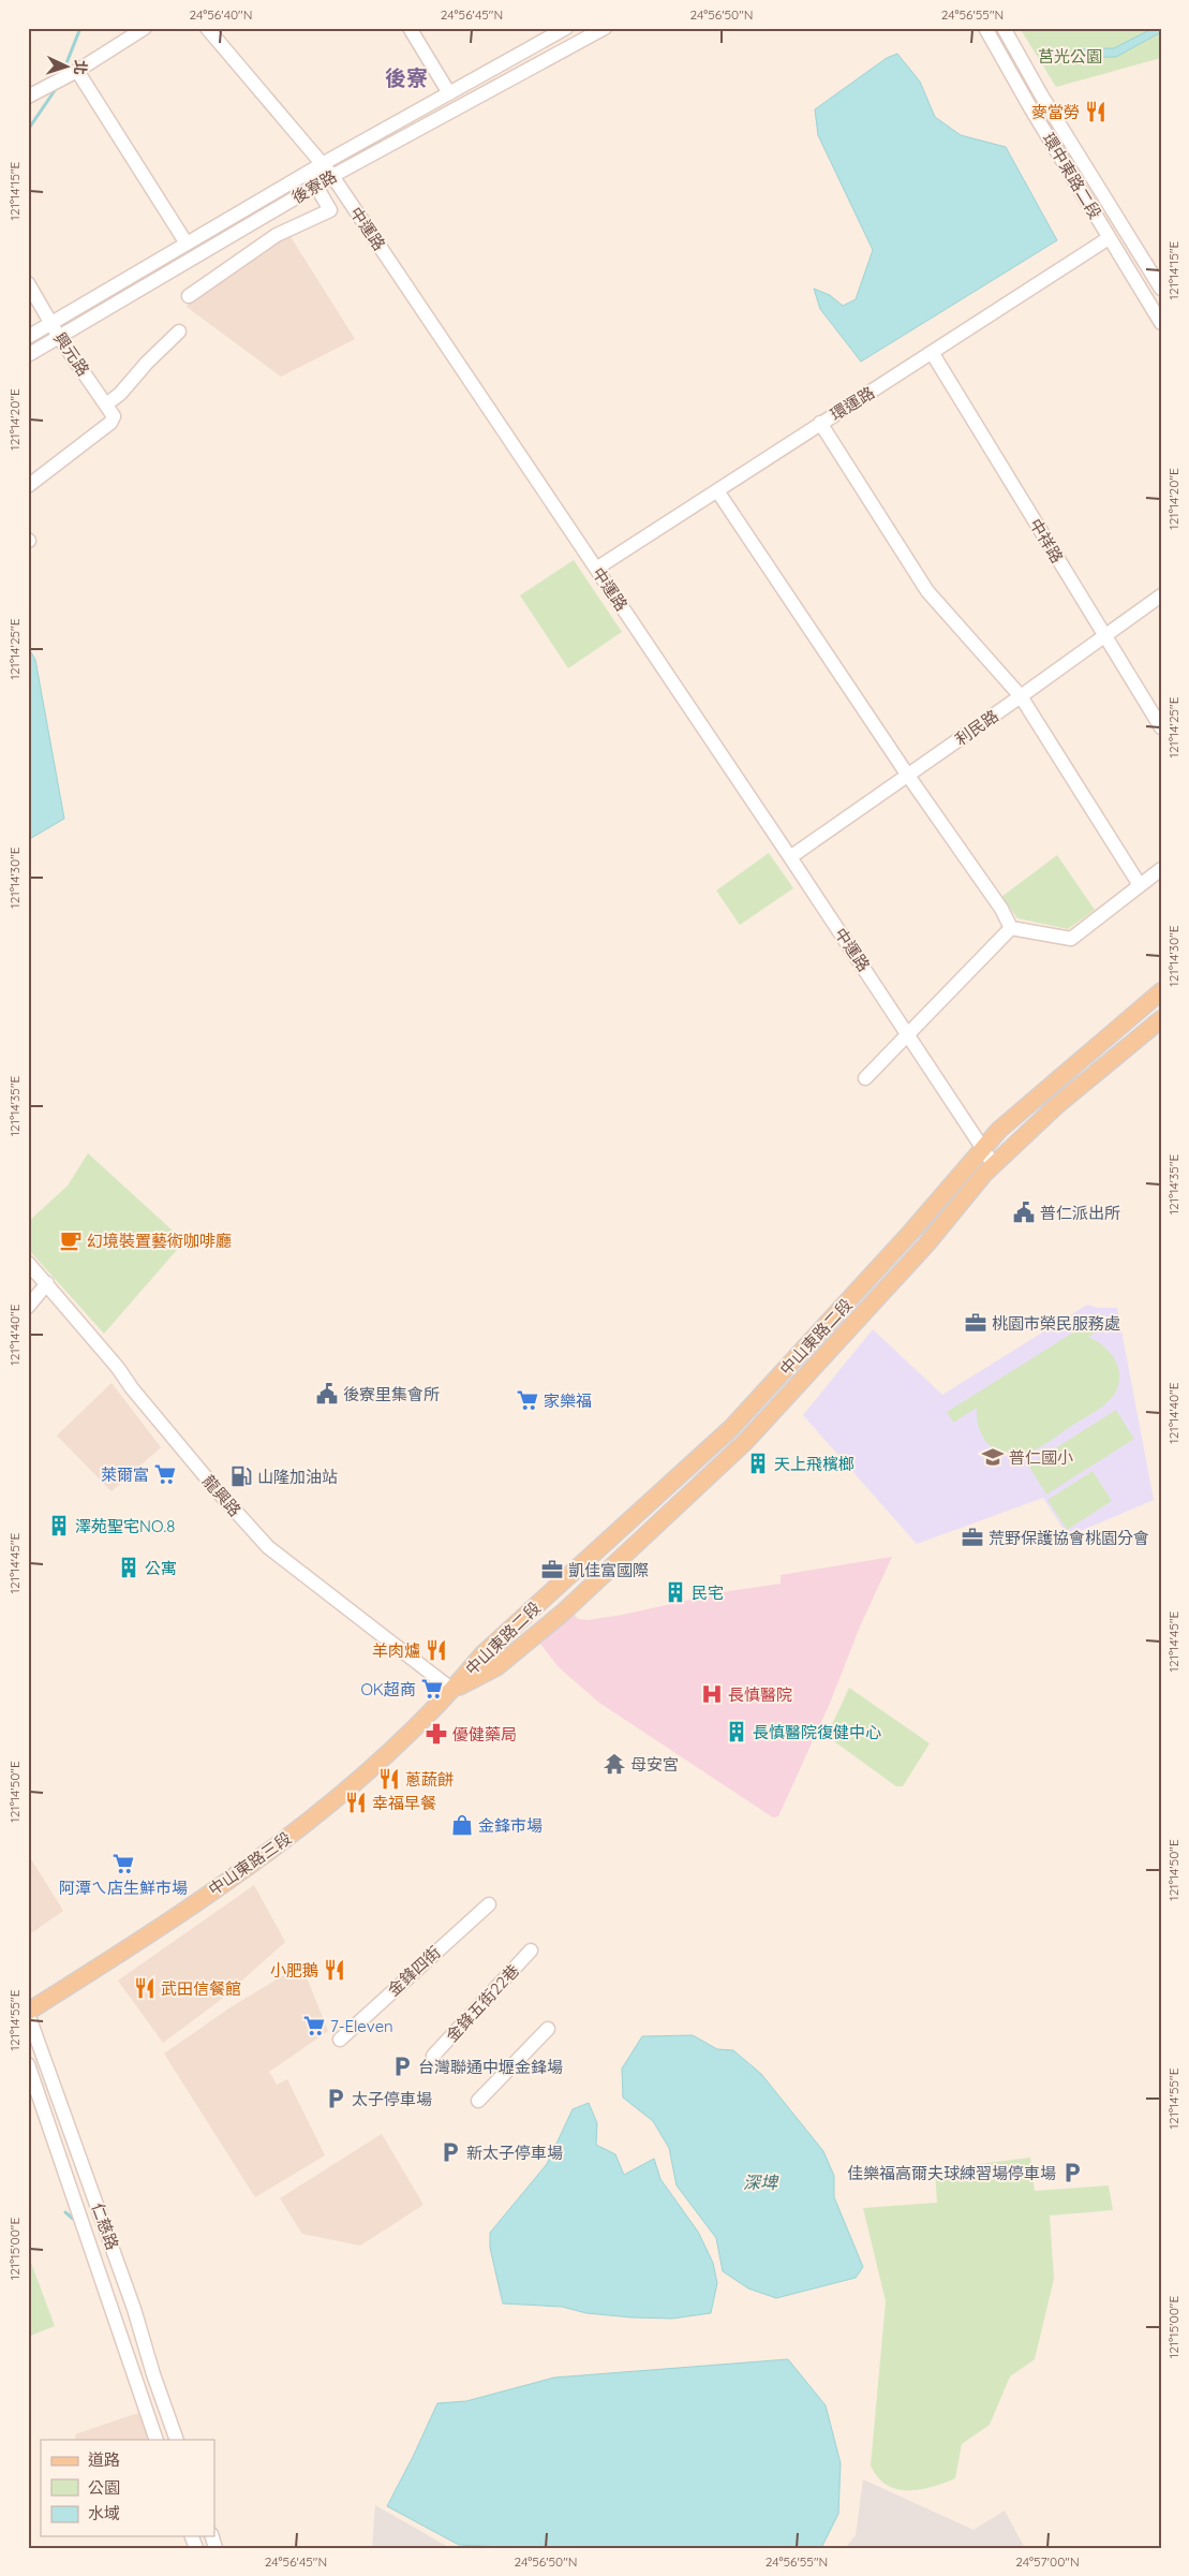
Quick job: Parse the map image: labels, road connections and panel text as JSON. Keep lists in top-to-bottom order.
{
  "streets": {
    "main road": ["中山東路二段", "中山東路三段"],
    "street": [
      "環中東路二段",
      "後寮路",
      "中運路",
      "興元路",
      "環運路",
      "中祥路",
      "利民路",
      "龍興路",
      "金鋒四街",
      "金鋒五街22巷",
      "仁慈路"
    ]
  },
  "crossings": [
    ["環中東路二段", "環運路"],
    ["後寮路", "中運路"],
    ["後寮路", "興元路"],
    ["中運路", "環運路"],
    ["中運路", "利民路"],
    ["中運路", "中山東路二段"],
    ["環運路", "中祥路"],
    ["中祥路", "利民路"],
    ["中山東路二段", "龍興路"],
    ["中山東路二段", "中山東路三段"],
    ["龍興路", "中山東路三段"],
    ["中山東路三段", "仁慈路"]
  ],
  "districts": ["後寮"],
  "water": ["深埤"],
  "parks": ["莒光公園"],
  "places": {
    "restaurant": [
      "麥當勞",
      "羊肉爐",
      "蔥蔬餅",
      "幸福早餐",
      "小肥鵝",
      "武田信餐館"
    ],
    "public building": ["普仁派出所", "後寮里集會所"],
    "cafe": ["幻境裝置藝術咖啡廳"],
    "office": ["桃園市榮民服務處", "荒野保護協會桃園分會", "凱佳富國際"],
    "supermarket": [
      "家樂福",
      "萊爾富",
      "OK超商",
      "阿潭ㄟ店生鮮市場",
      "7-Eleven"
    ],
    "school or university": ["普仁國小"],
    "building": [
      "天上飛檳榔",
      "澤苑聖宅NO.8",
      "公寓",
      "民宅",
      "長慎醫院復健中心"
    ],
    "fuel station": ["山隆加油站"],
    "hospital": ["長慎醫院"],
    "pharmacy": ["優健藥局"],
    "temple": ["母安宮"],
    "shop": ["金鋒市場"],
    "parking": [
      "台灣聯通中壢金鋒場",
      "太子停車場",
      "新太子停車場",
      "佳樂福高爾夫球練習場停車場"
    ]
  },
  "legend": ["道路", "公園", "水域"],
  "north": "right",
  "coordinates": [
    "24°56'40\"N",
    "24°56'45\"N",
    "24°56'50\"N",
    "24°56'55\"N",
    "121°14'15\"E",
    "121°14'20\"E",
    "121°14'25\"E",
    "121°14'30\"E",
    "121°14'35\"E",
    "121°14'40\"E",
    "121°14'45\"E",
    "121°14'50\"E",
    "121°14'55\"E",
    "121°15'00\"E",
    "24°57'00\"N"
  ]
}
